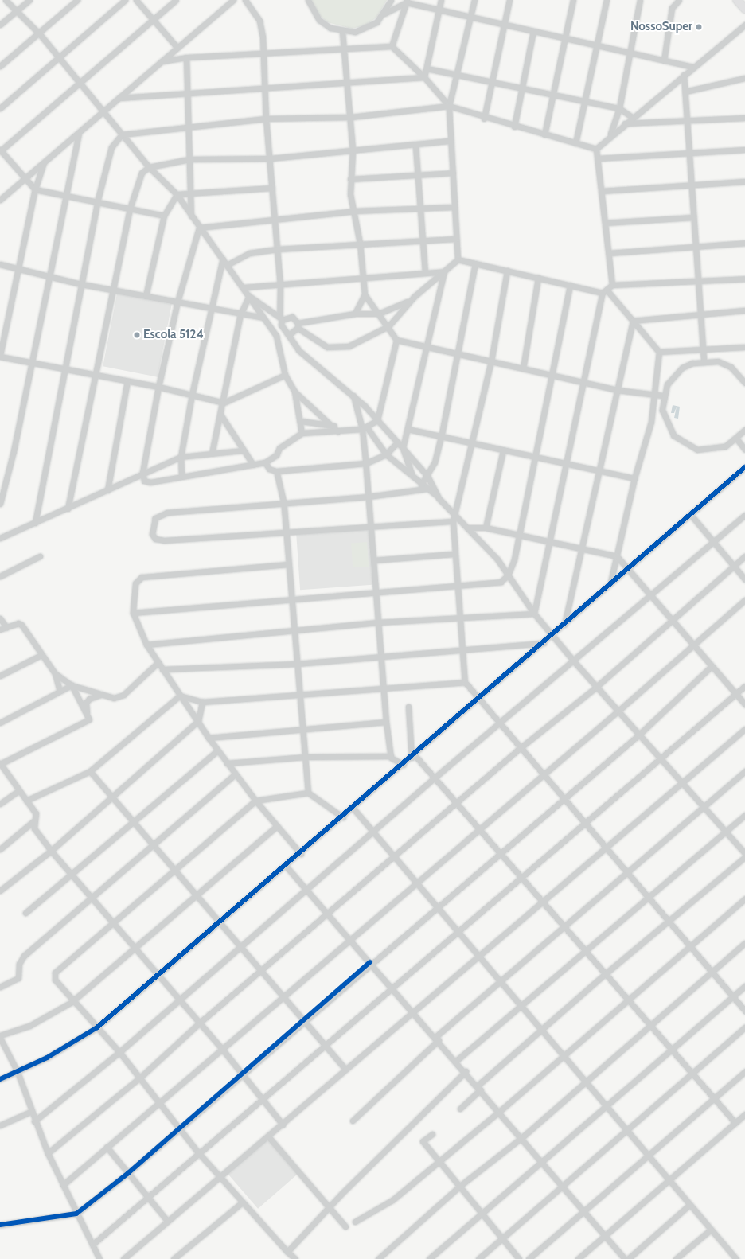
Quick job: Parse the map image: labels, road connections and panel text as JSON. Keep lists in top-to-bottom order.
{
  "places": ["NossoSuper", "Escola 5124"]
}
